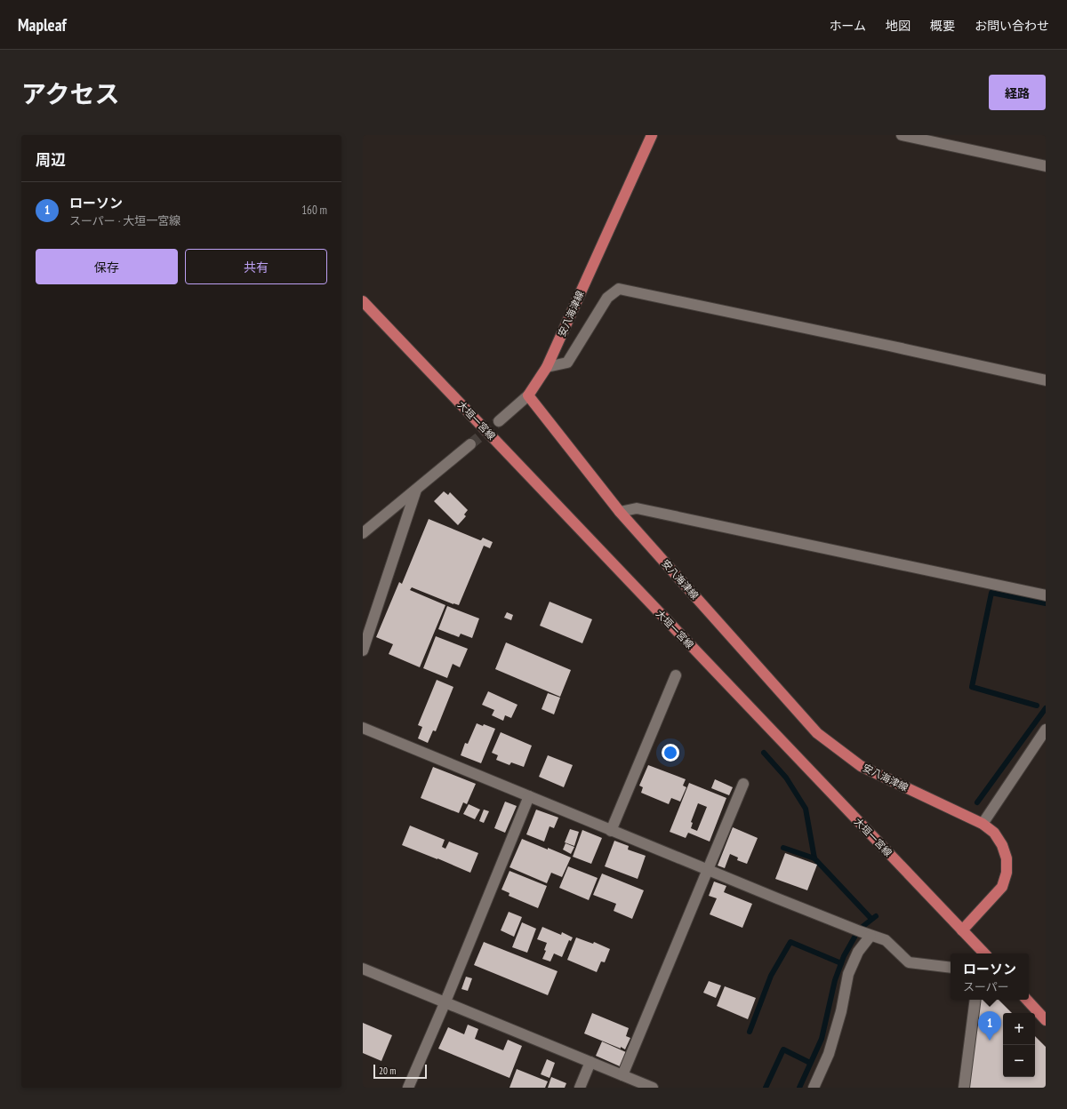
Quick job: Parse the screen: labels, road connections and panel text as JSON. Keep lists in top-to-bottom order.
{
  "streets": {
    "main road": ["安八海津線", "大垣一宮線"]
  },
  "crossings": [
    ["安八海津線", "大垣一宮線"]
  ],
  "scale_bar": "20 m",
  "page": {
    "header": "Mapleaf",
    "nav": [
      "ホーム",
      "地図",
      "概要",
      "お問い合わせ"
    ],
    "title": "アクセス",
    "buttons": [
      "経路",
      ["保存", "共有"]
    ],
    "heading": "周辺",
    "list": [
      {
        "mark": "1",
        "name": "ローソン",
        "note": "スーパー · 大垣一宮線",
        "value": "160 m"
      }
    ],
    "popup": ["ローソン", "スーパー"],
    "pins": "1",
    "map_buttons": ["+", "−"],
    "scale": "20 m"
  }
}
